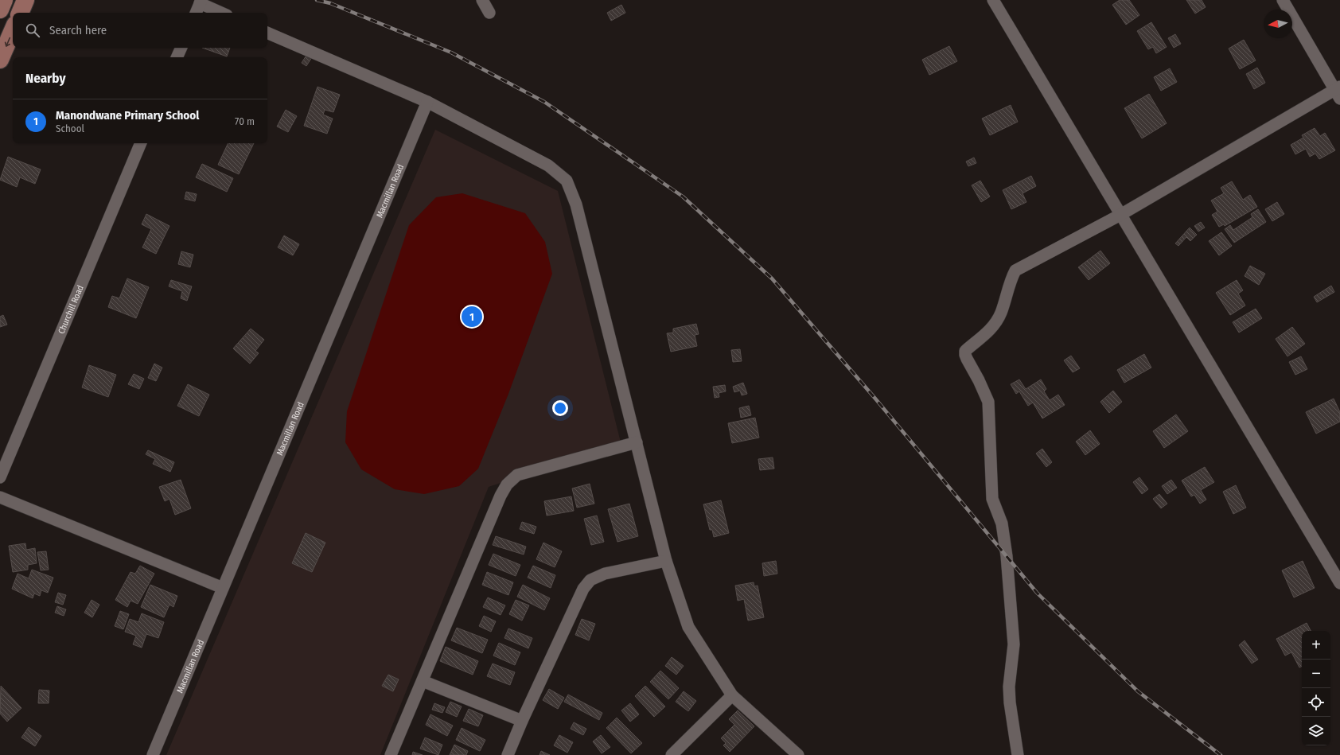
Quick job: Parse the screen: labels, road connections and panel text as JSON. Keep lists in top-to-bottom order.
{
  "streets": {
    "street": ["Macmillan Road", "Churchill Road"]
  },
  "north": "left",
  "page": {
    "search": "Search here",
    "heading": "Nearby",
    "list": [
      {
        "mark": "1",
        "name": "Manondwane Primary School",
        "note": "School",
        "value": "70 m"
      }
    ],
    "pins": "1",
    "map_buttons": ["+", "−"]
  }
}
